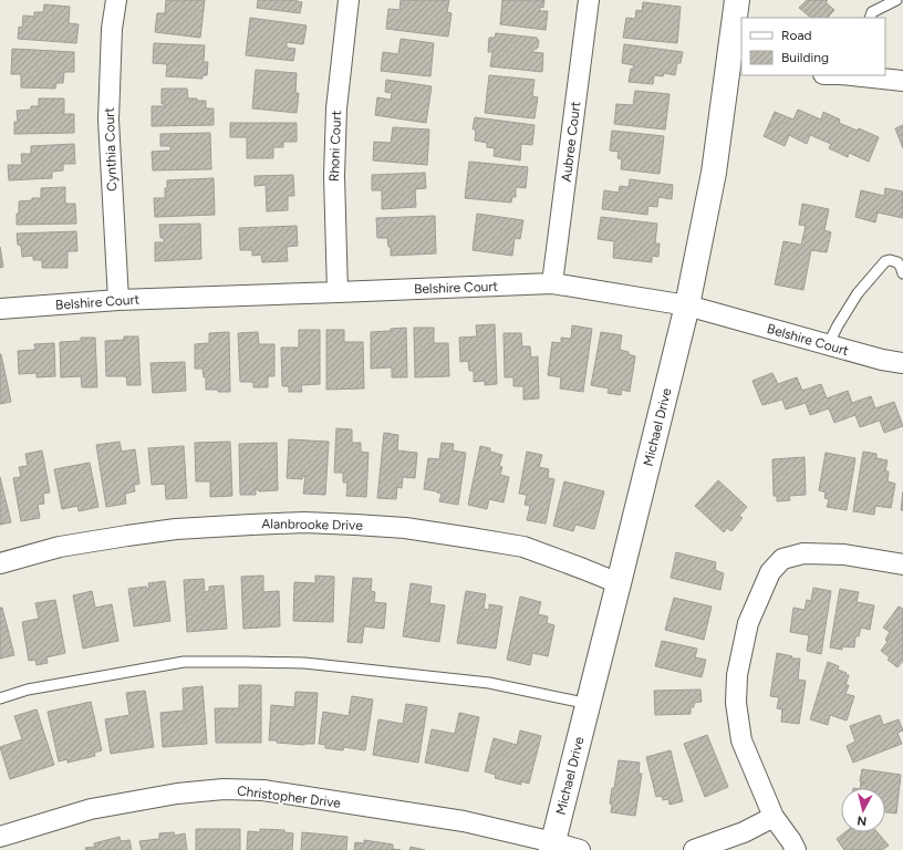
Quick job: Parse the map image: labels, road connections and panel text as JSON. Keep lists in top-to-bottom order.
{
  "streets": {
    "street": [
      "Aubree Court",
      "Rhoni Court",
      "Cynthia Court",
      "Belshire Court",
      "Michael Drive",
      "Alanbrooke Drive",
      "Christopher Drive"
    ]
  },
  "crossings": [
    ["Aubree Court", "Belshire Court"],
    ["Rhoni Court", "Belshire Court"],
    ["Cynthia Court", "Belshire Court"],
    ["Belshire Court", "Michael Drive"],
    ["Michael Drive", "Alanbrooke Drive"],
    ["Michael Drive", "Christopher Drive"]
  ],
  "legend": ["Road", "Building"],
  "north": "bottom"
}
